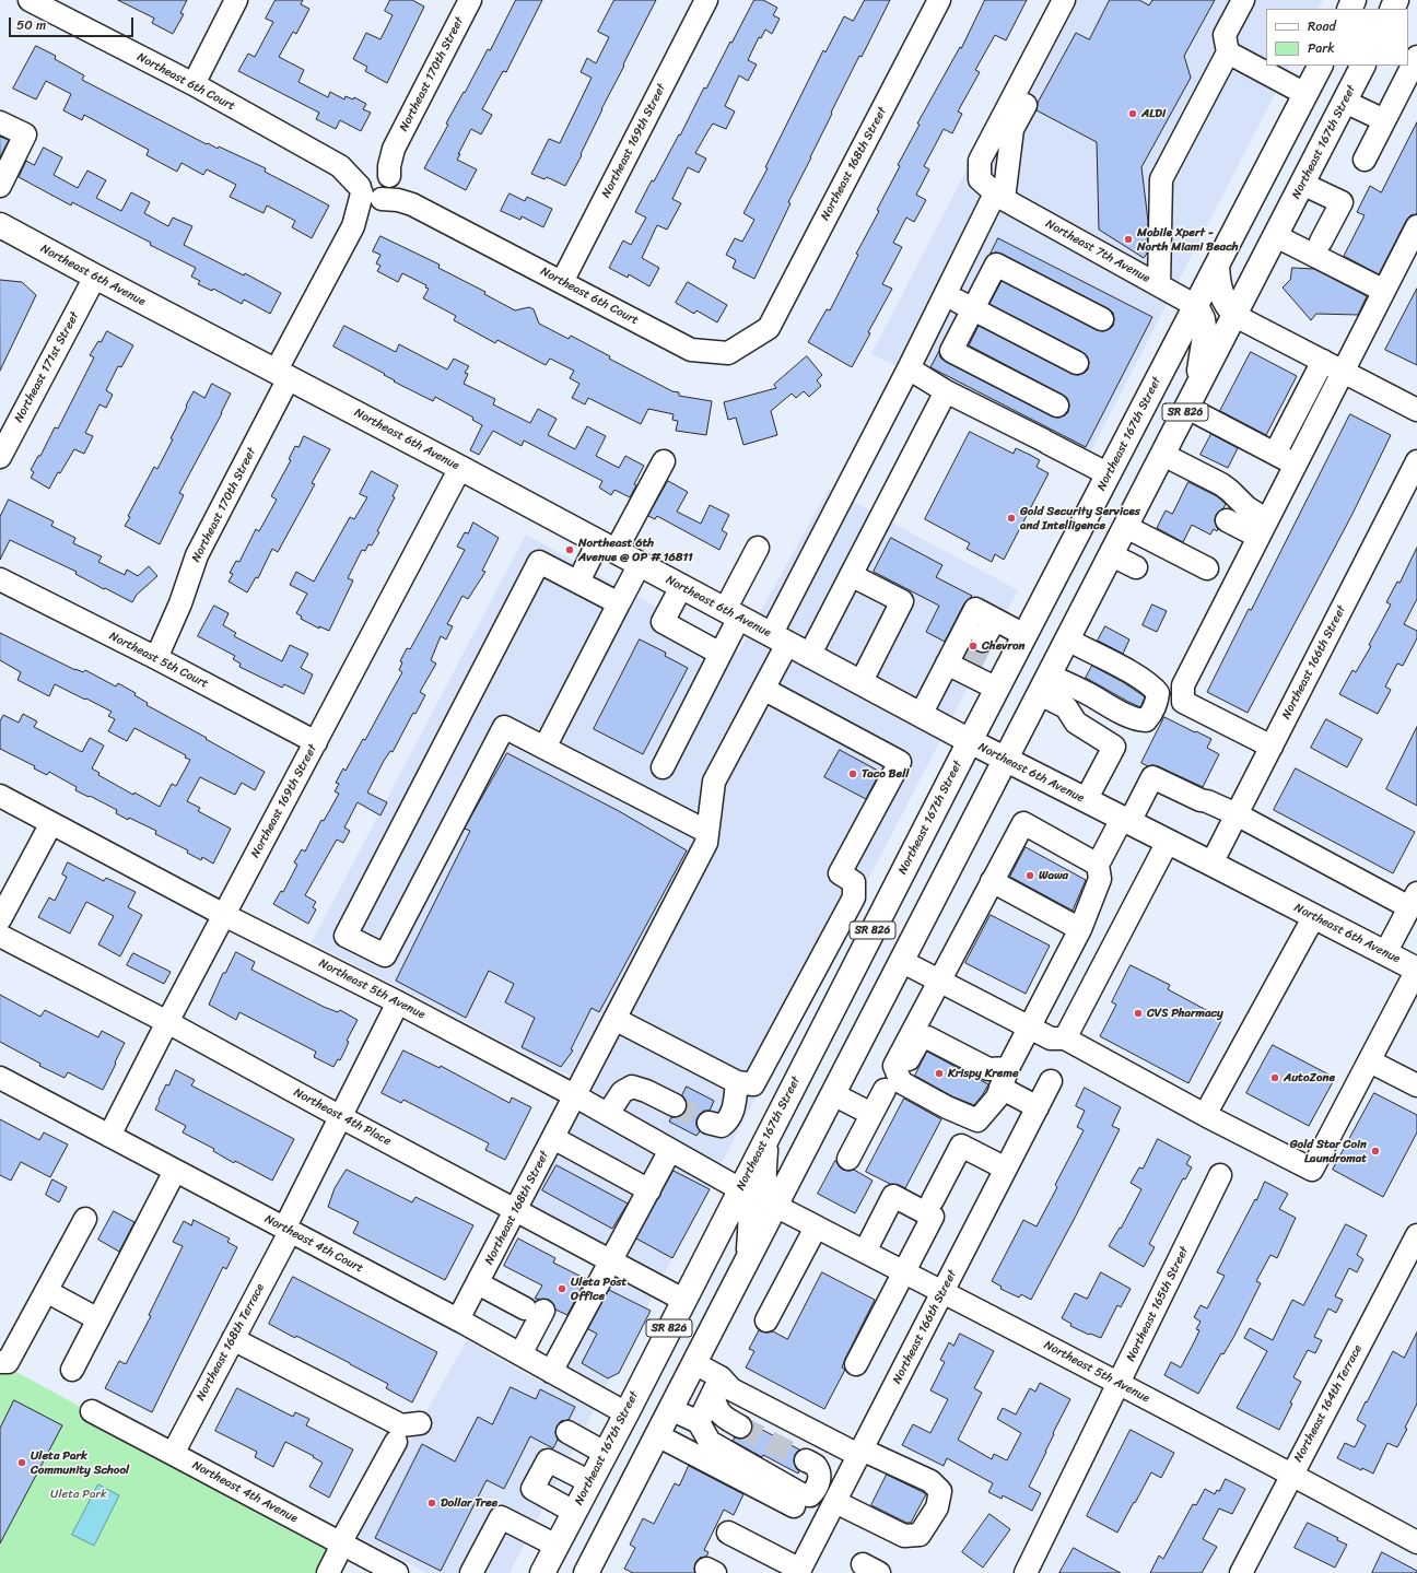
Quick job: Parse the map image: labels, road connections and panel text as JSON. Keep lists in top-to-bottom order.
{
  "streets": {
    "main road": ["Northeast 167th Street", "Northeast 6th Avenue", "SR 826"],
    "street": [
      "Northeast 170th Street",
      "Northeast 6th Court",
      "Northeast 169th Street",
      "Northeast 168th Street",
      "Northeast 7th Avenue",
      "Northeast 171st Street",
      "Northeast 5th Court",
      "Northeast 166th Street",
      "Northeast 5th Avenue",
      "Northeast 4th Place",
      "Northeast 4th Court",
      "Northeast 165th Street",
      "Northeast 168th Terrace",
      "Northeast 164th Terrace",
      "Northeast 4th Avenue"
    ]
  },
  "crossings": [
    ["Northeast 170th Street", "Northeast 6th Court"],
    ["Northeast 170th Street", "Northeast 6th Avenue"],
    ["Northeast 170th Street", "Northeast 5th Court"],
    ["Northeast 6th Court", "Northeast 169th Street"],
    ["Northeast 6th Court", "Northeast 168th Street"],
    ["Northeast 169th Street", "Northeast 6th Avenue"],
    ["Northeast 169th Street", "Northeast 5th Court"],
    ["Northeast 169th Street", "Northeast 5th Avenue"],
    ["Northeast 169th Street", "Northeast 4th Place"],
    ["Northeast 169th Street", "Northeast 4th Court"],
    ["Northeast 167th Street", "Northeast 7th Avenue"],
    ["Northeast 167th Street", "Northeast 6th Avenue"],
    ["Northeast 167th Street", "Northeast 5th Avenue"],
    ["Northeast 167th Street", "Northeast 4th Place"],
    ["Northeast 167th Street", "Northeast 4th Court"],
    ["Northeast 168th Street", "Northeast 6th Avenue"],
    ["Northeast 168th Street", "Northeast 5th Avenue"],
    ["Northeast 168th Street", "Northeast 4th Place"],
    ["Northeast 168th Street", "Northeast 4th Court"],
    ["Northeast 6th Avenue", "Northeast 171st Street"],
    ["Northeast 6th Avenue", "Northeast 166th Street"],
    ["Northeast 166th Street", "Northeast 5th Avenue"],
    ["Northeast 5th Avenue", "Northeast 165th Street"],
    ["Northeast 5th Avenue", "Northeast 168th Terrace"],
    ["Northeast 5th Avenue", "Northeast 164th Terrace"],
    ["Northeast 4th Place", "Northeast 168th Terrace"],
    ["Northeast 4th Court", "Northeast 168th Terrace"],
    ["Northeast 168th Terrace", "Northeast 4th Avenue"]
  ],
  "parks": ["Uleta Park"],
  "places": [
    "ALDI",
    "Mobile Xpert - North Miami Beach",
    "Gold Security Services and Intelligence",
    "Northeast 6th Avenue @ OP # 16811",
    "Chevron",
    "Taco Bell",
    "Wawa",
    "CVS Pharmacy",
    "Krispy Kreme",
    "AutoZone",
    "Gold Star Coin Laundromat",
    "Uleta Post Office",
    "Uleta Park Community School",
    "Dollar Tree"
  ],
  "legend": ["Road", "Park"],
  "scale_bar": "50 m"
}
